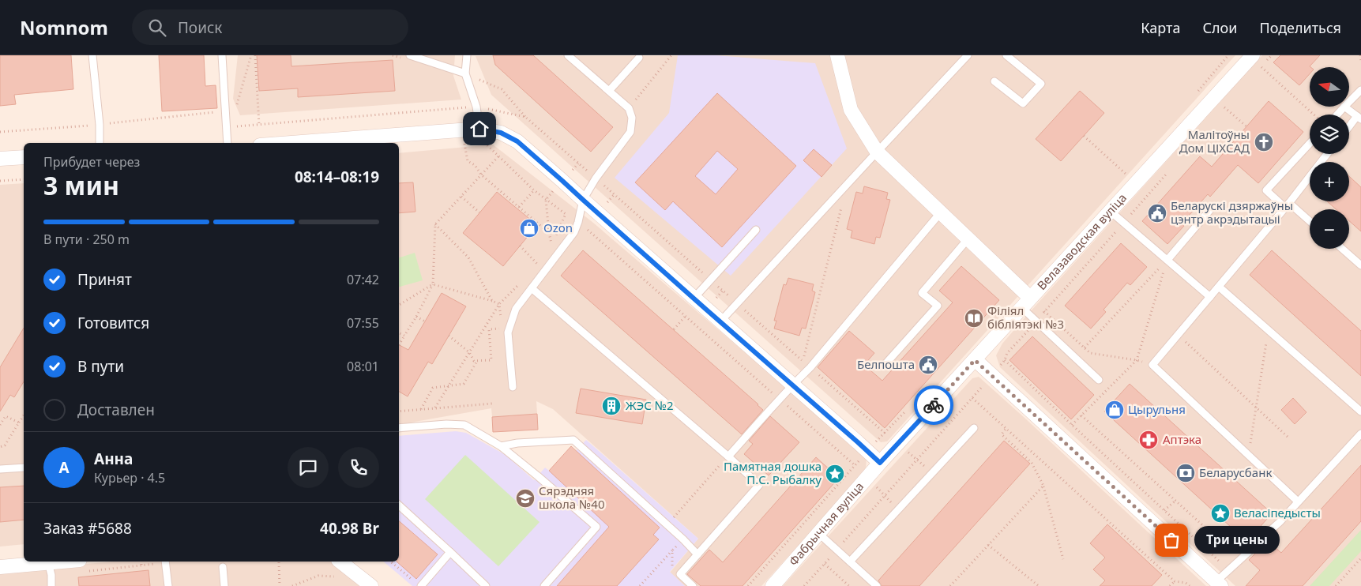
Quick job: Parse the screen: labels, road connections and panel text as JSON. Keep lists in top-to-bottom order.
{
  "streets": {
    "street": ["Велазаводская вуліца", "Фабрычная вуліца"]
  },
  "crossings": [
    ["Велазаводская вуліца", "Фабрычная вуліца"]
  ],
  "places": {
    "church": ["Малітоўны Дом ЦІХСАД"],
    "public building": ["Беларускі дзяржаўны цэнтр акрэдытацыі", "Белпошта"],
    "shop": ["Ozon", "Цырульня"],
    "library": ["Філіял бібліятэкі №3"],
    "building": ["ЖЭС №2"],
    "pharmacy": ["Аптэка"],
    "bank": ["Беларусбанк"],
    "place": ["Памятная дошка П.С. Рыбалку", "Веласіпедысты"],
    "school or university": ["Сярэдняя школа №40"],
    "other": ["Три цены"]
  },
  "north": "left",
  "page": {
    "header": "Nomnom",
    "search": "Поиск",
    "nav": ["Карта", "Слои", "Поделиться"],
    "map_buttons": ["+", "−"],
    "heading": ["3 мин", "Прибудет через", "08:14–08:19"],
    "panel": [
      "Анна",
      "Курьер · 4.5",
      "Заказ #5688",
      "40.98 Br"
    ],
    "bar": "В пути · 250 m",
    "list": [
      ["Принят", "07:42"],
      ["Готовится", "07:55"],
      ["В пути", "08:01"],
      "Доставлен"
    ],
    "round": "А",
    "bubble": "Три цены"
  }
}
